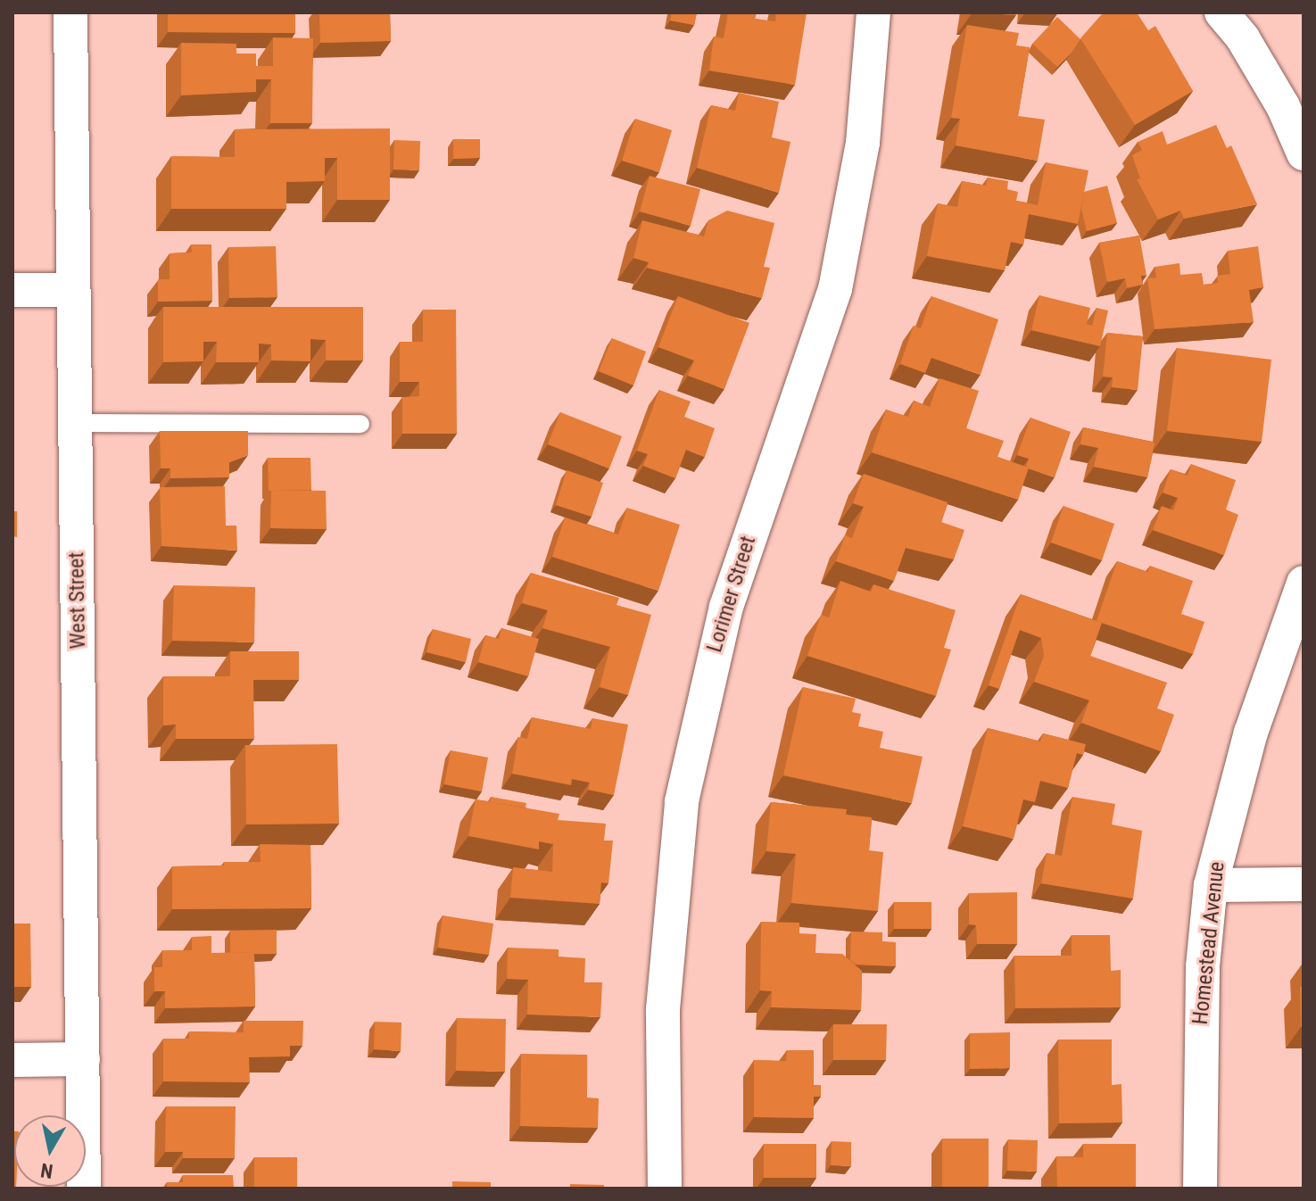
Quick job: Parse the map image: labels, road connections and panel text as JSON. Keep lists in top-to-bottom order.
{
  "streets": {
    "street": ["Lorimer Street", "West Street", "Homestead Avenue"]
  },
  "north": "bottom"
}
